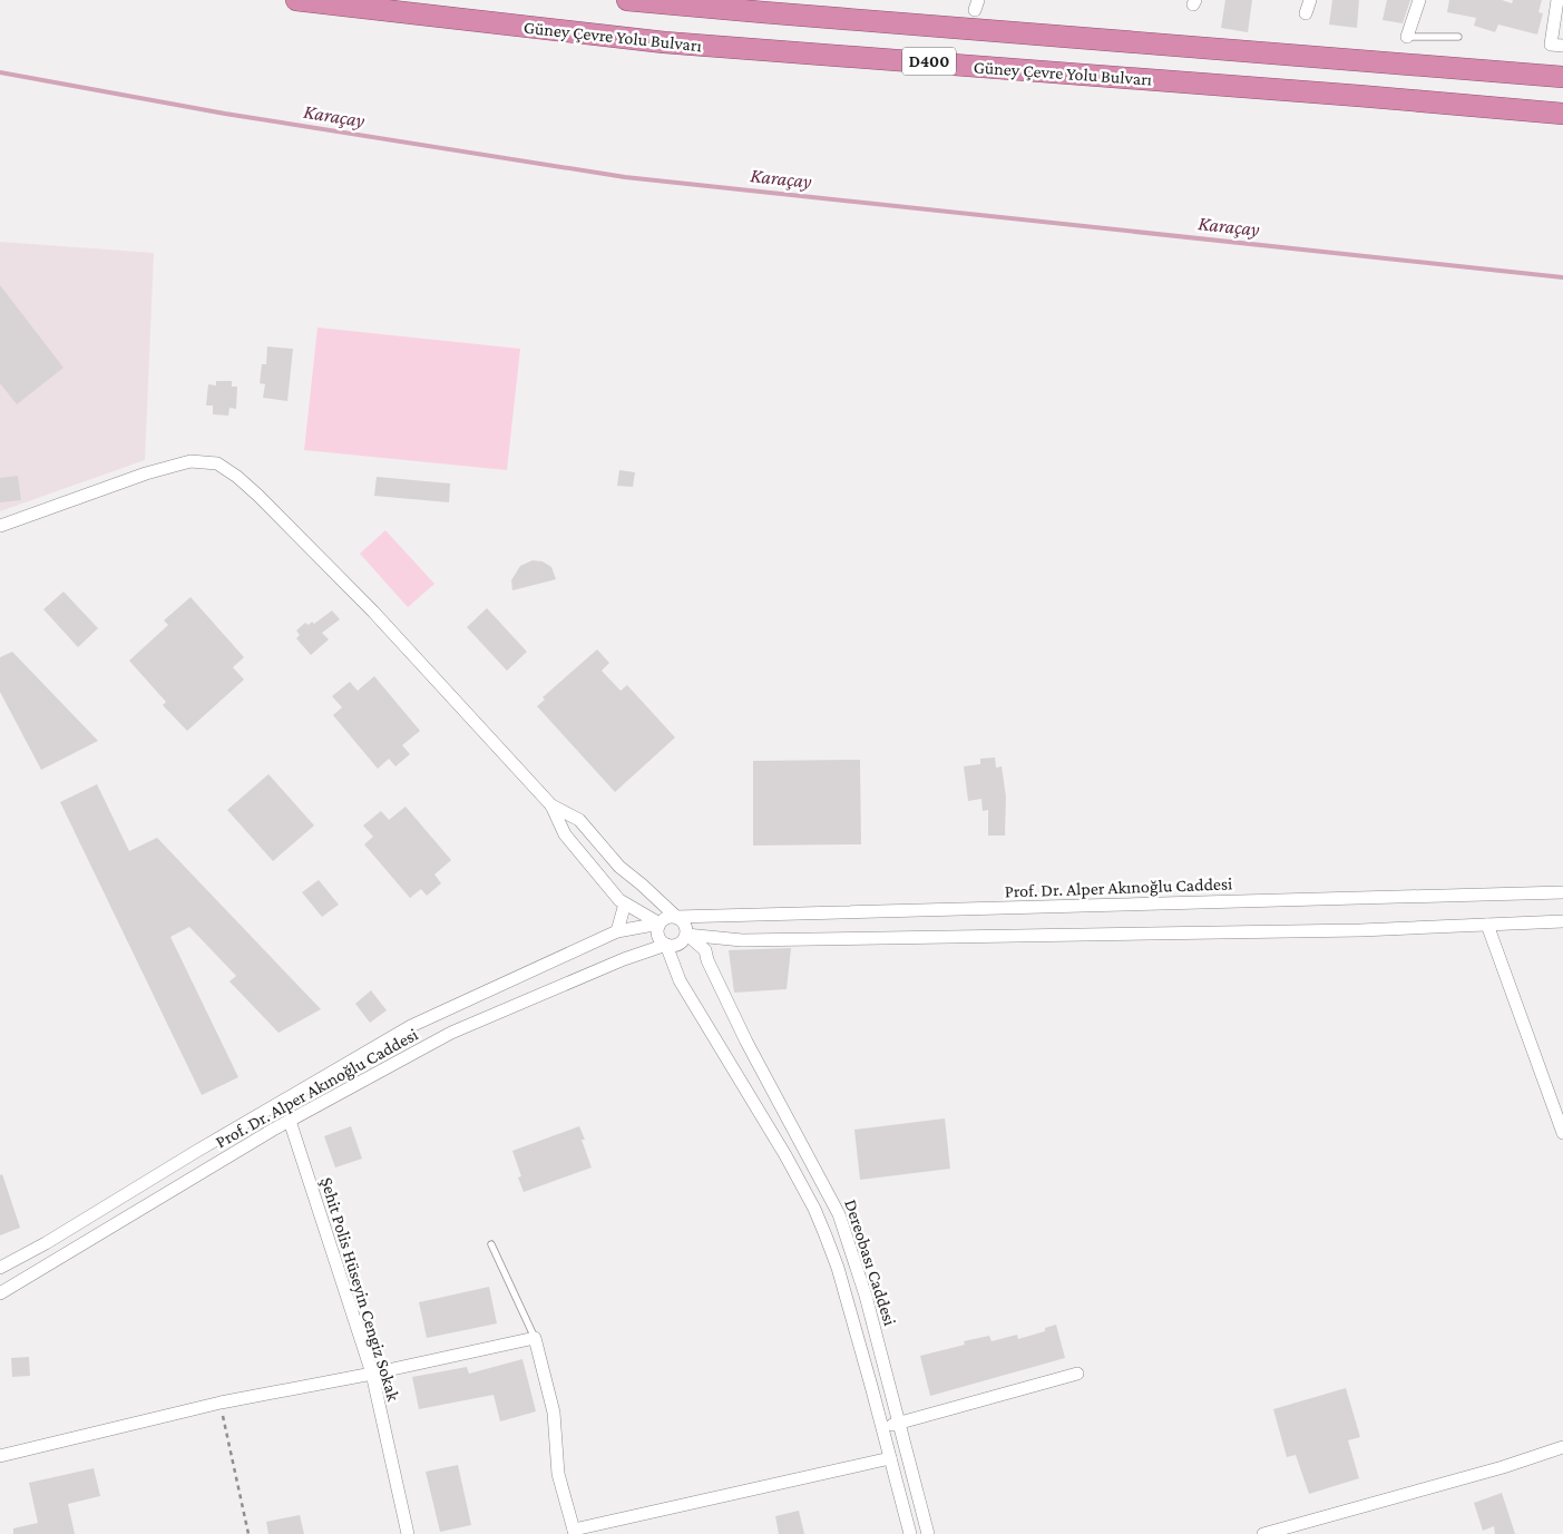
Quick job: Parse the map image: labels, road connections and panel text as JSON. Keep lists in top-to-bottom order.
{
  "streets": {
    "highway": ["Güney Çevre Yolu Bulvarı", "D400"],
    "street": ["Prof. Dr. Alper Akınoğlu Caddesi", "Dereobası Caddesi", "Şehit Polis Hüseyin Cengiz Sokak"]
  },
  "crossings": [
    ["Prof. Dr. Alper Akınoğlu Caddesi", "Dereobası Caddesi"],
    ["Prof. Dr. Alper Akınoğlu Caddesi", "Şehit Polis Hüseyin Cengiz Sokak"]
  ],
  "water": ["Karaçay"]
}
